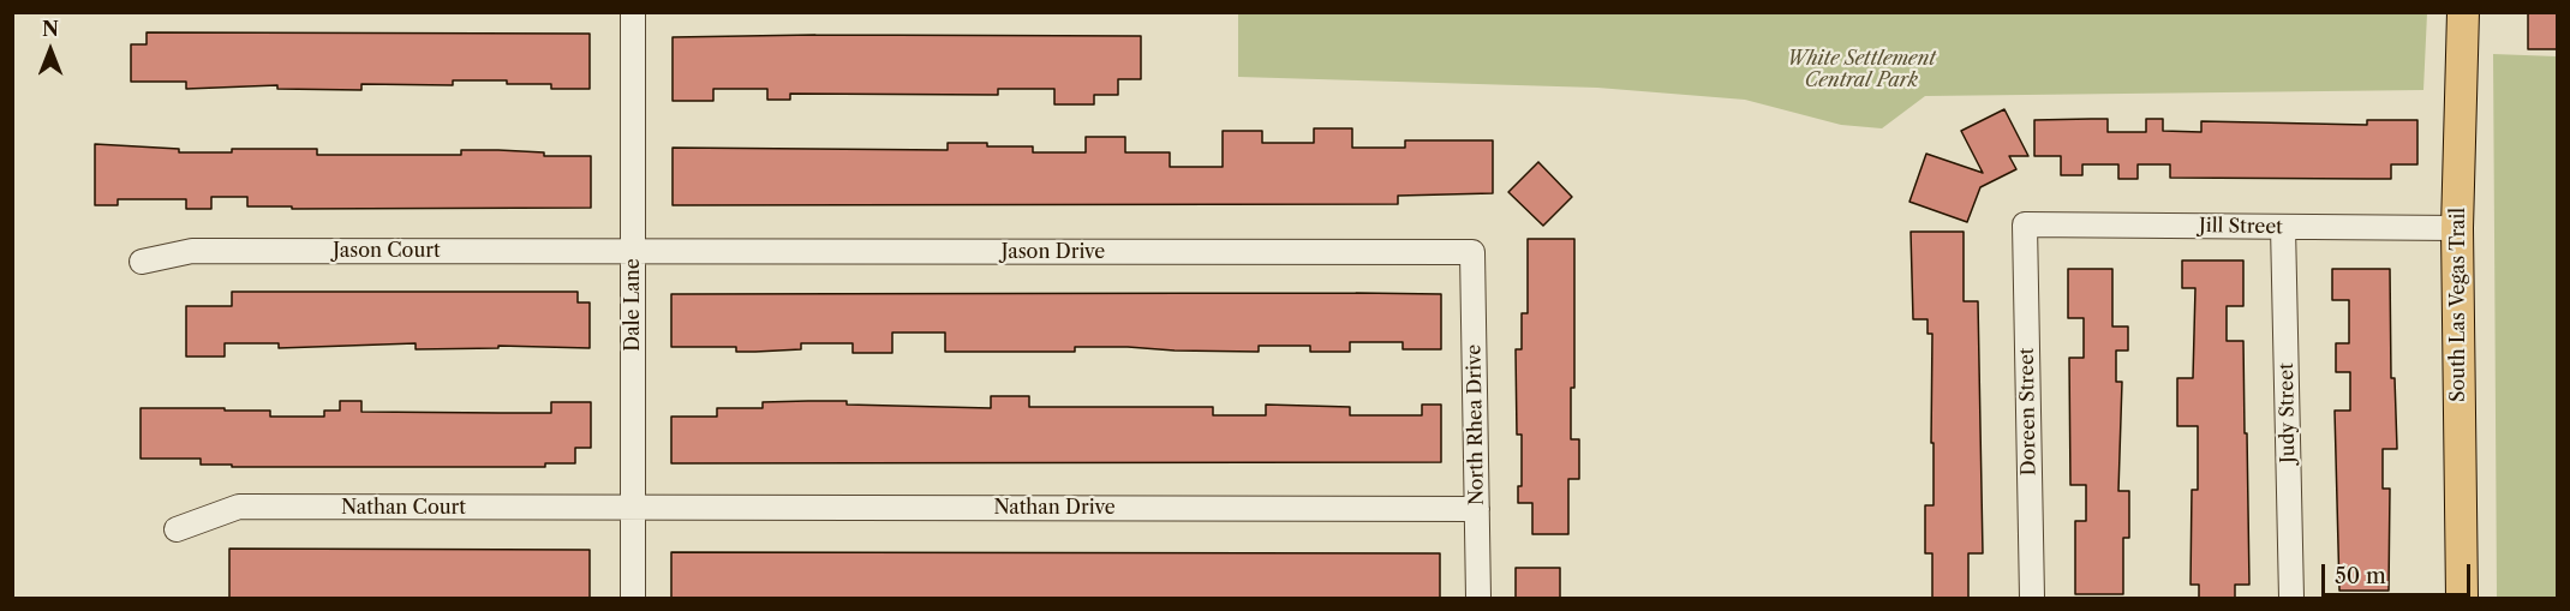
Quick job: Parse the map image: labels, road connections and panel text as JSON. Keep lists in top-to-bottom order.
{
  "streets": {
    "main road": ["South Las Vegas Trail"],
    "street": [
      "Jill Street",
      "Jason Court",
      "Jason Drive",
      "Dale Lane",
      "Doreen Street",
      "Judy Street",
      "North Rhea Drive",
      "Nathan Court",
      "Nathan Drive"
    ]
  },
  "crossings": [
    ["Jill Street", "South Las Vegas Trail"],
    ["Jill Street", "Doreen Street"],
    ["Jill Street", "Judy Street"],
    ["Jason Court", "Jason Drive"],
    ["Jason Court", "Dale Lane"],
    ["Jason Drive", "Dale Lane"],
    ["Jason Drive", "North Rhea Drive"],
    ["Dale Lane", "Nathan Court"],
    ["Dale Lane", "Nathan Drive"],
    ["North Rhea Drive", "Nathan Drive"],
    ["Nathan Court", "Nathan Drive"]
  ],
  "parks": ["White Settlement Central Park"],
  "scale_bar": "50 m",
  "north": "top"
}
